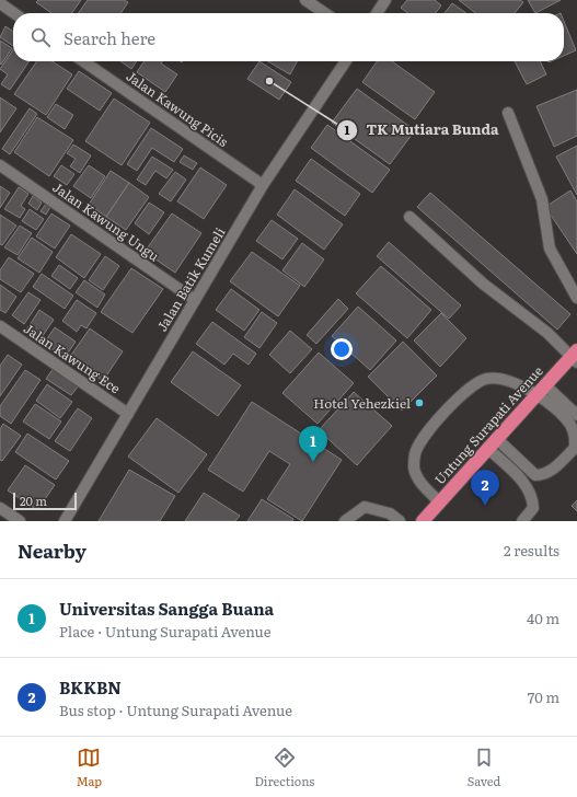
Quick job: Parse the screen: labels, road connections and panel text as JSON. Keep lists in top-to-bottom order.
{
  "streets": {
    "highway": ["Untung Surapati Avenue"],
    "street": [
      "Jalan Kawung Picis",
      "Jalan Kawung Ungu",
      "Jalan Batik Kumeli",
      "Jalan Kawung Ece"
    ]
  },
  "crossings": [
    ["Jalan Kawung Picis", "Jalan Batik Kumeli"],
    ["Jalan Kawung Ungu", "Jalan Batik Kumeli"],
    ["Jalan Batik Kumeli", "Jalan Kawung Ece"]
  ],
  "places": ["TK Mutiara Bunda", "Hotel Yehezkiel"],
  "scale_bar": "20 m",
  "page": {
    "search": "Search here",
    "pins": ["1", "2"],
    "scale": "20 m",
    "heading": ["Nearby", "2 results"],
    "list": [
      {
        "mark": "1",
        "name": "Universitas Sangga Buana",
        "note": "Place · Untung Surapati Avenue",
        "value": "40 m"
      },
      {
        "mark": "2",
        "name": "BKKBN",
        "note": "Bus stop · Untung Surapati Avenue",
        "value": "70 m"
      }
    ],
    "nav": ["Map", "Directions", "Saved"]
  }
}
